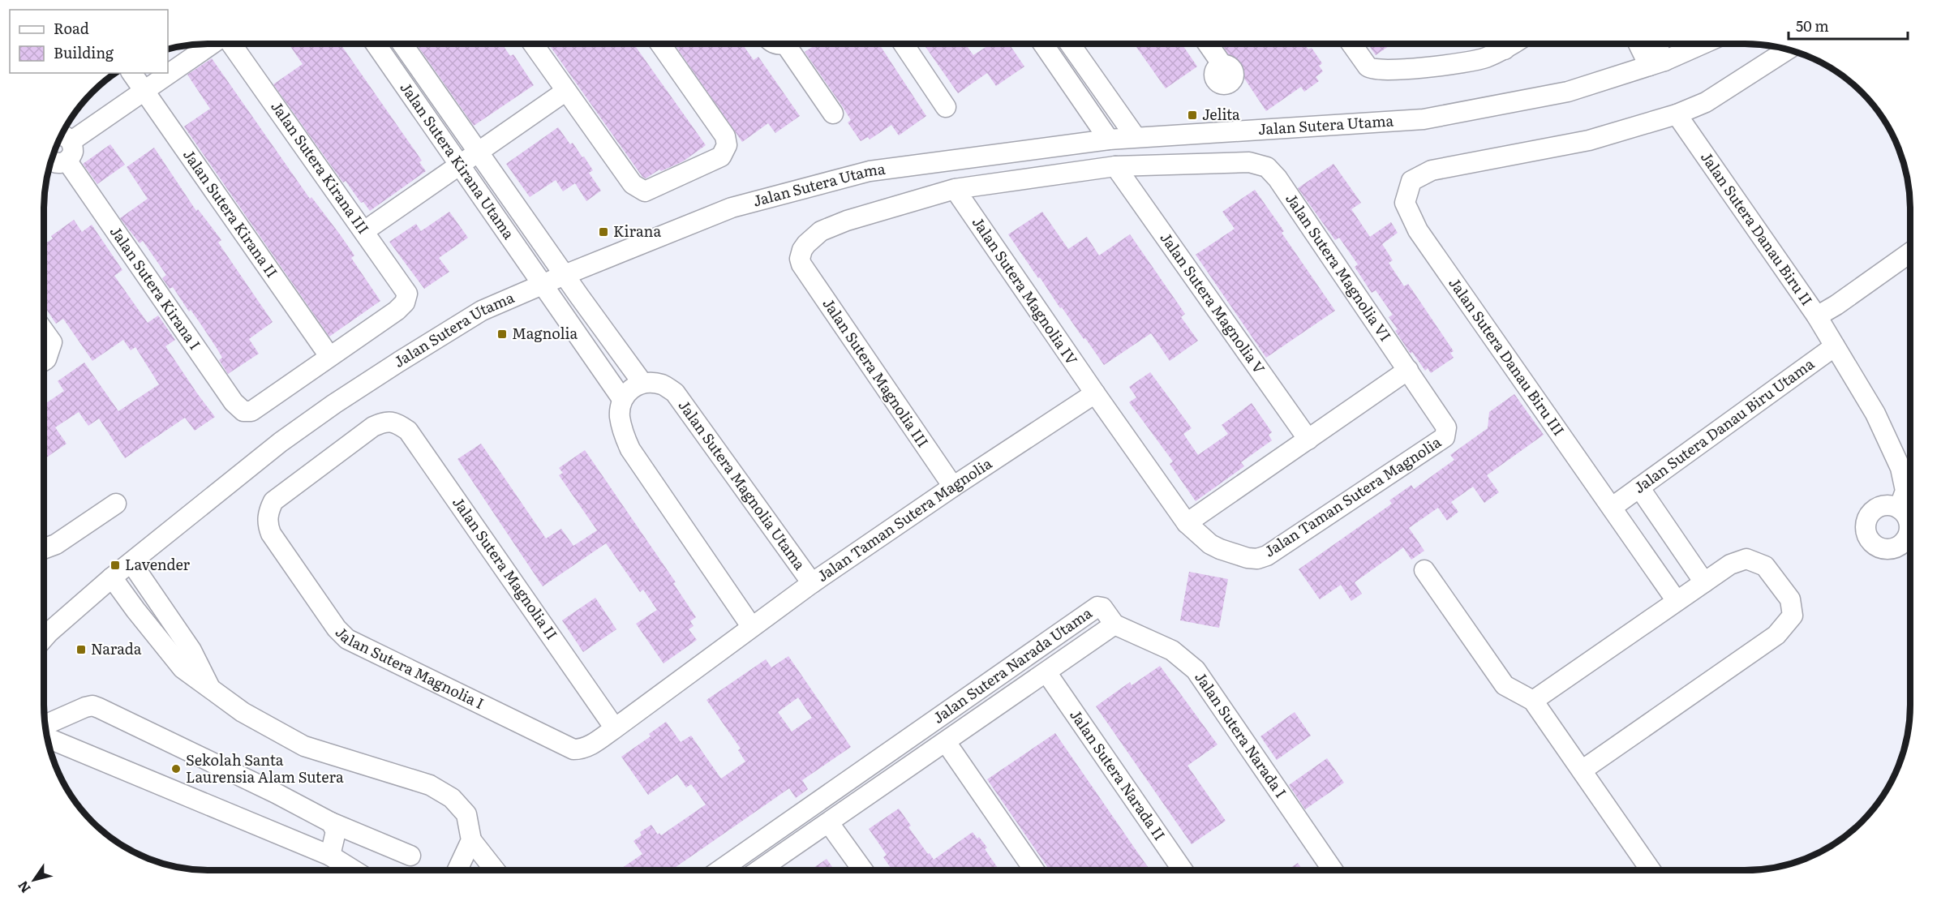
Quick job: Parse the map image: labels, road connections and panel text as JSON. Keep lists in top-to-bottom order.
{
  "streets": {
    "street": [
      "Jalan Sutera Utama",
      "Jalan Sutera Kirana Utama",
      "Jalan Sutera Kirana III",
      "Jalan Sutera Kirana II",
      "Jalan Sutera Danau Biru II",
      "Jalan Sutera Magnolia VI",
      "Jalan Sutera Kirana I",
      "Jalan Sutera Magnolia IV",
      "Jalan Sutera Magnolia V",
      "Jalan Sutera Danau Biru III",
      "Jalan Sutera Magnolia III",
      "Jalan Sutera Danau Biru Utama",
      "Jalan Sutera Magnolia Utama",
      "Jalan Taman Sutera Magnolia",
      "Jalan Sutera Magnolia II",
      "Jalan Sutera Narada Utama",
      "Jalan Sutera Magnolia I",
      "Jalan Sutera Narada I",
      "Jalan Sutera Narada II"
    ]
  },
  "crossings": [
    ["Jalan Sutera Utama", "Jalan Sutera Kirana Utama"],
    ["Jalan Sutera Kirana III", "Jalan Sutera Kirana II"],
    ["Jalan Sutera Kirana III", "Jalan Sutera Kirana I"],
    ["Jalan Sutera Kirana II", "Jalan Sutera Kirana I"],
    ["Jalan Sutera Danau Biru II", "Jalan Sutera Danau Biru III"],
    ["Jalan Sutera Danau Biru II", "Jalan Sutera Danau Biru Utama"],
    ["Jalan Sutera Magnolia VI", "Jalan Sutera Magnolia V"],
    ["Jalan Sutera Magnolia VI", "Jalan Taman Sutera Magnolia"],
    ["Jalan Sutera Magnolia IV", "Jalan Sutera Magnolia III"],
    ["Jalan Sutera Magnolia IV", "Jalan Taman Sutera Magnolia"],
    ["Jalan Sutera Danau Biru III", "Jalan Sutera Danau Biru Utama"],
    ["Jalan Sutera Magnolia III", "Jalan Taman Sutera Magnolia"],
    ["Jalan Sutera Magnolia Utama", "Jalan Taman Sutera Magnolia"],
    ["Jalan Taman Sutera Magnolia", "Jalan Sutera Magnolia II"],
    ["Jalan Taman Sutera Magnolia", "Jalan Sutera Magnolia I"],
    ["Jalan Sutera Magnolia II", "Jalan Sutera Magnolia I"],
    ["Jalan Sutera Narada Utama", "Jalan Sutera Narada I"],
    ["Jalan Sutera Narada Utama", "Jalan Sutera Narada II"]
  ],
  "places": {
    "transit": [
      "Jelita",
      "Kirana",
      "Magnolia",
      "Lavender",
      "Narada"
    ],
    "other": ["Sekolah Santa Laurensia Alam Sutera"]
  },
  "legend": ["Road", "Building"],
  "scale_bar": "50 m",
  "north": "bottom left"
}
